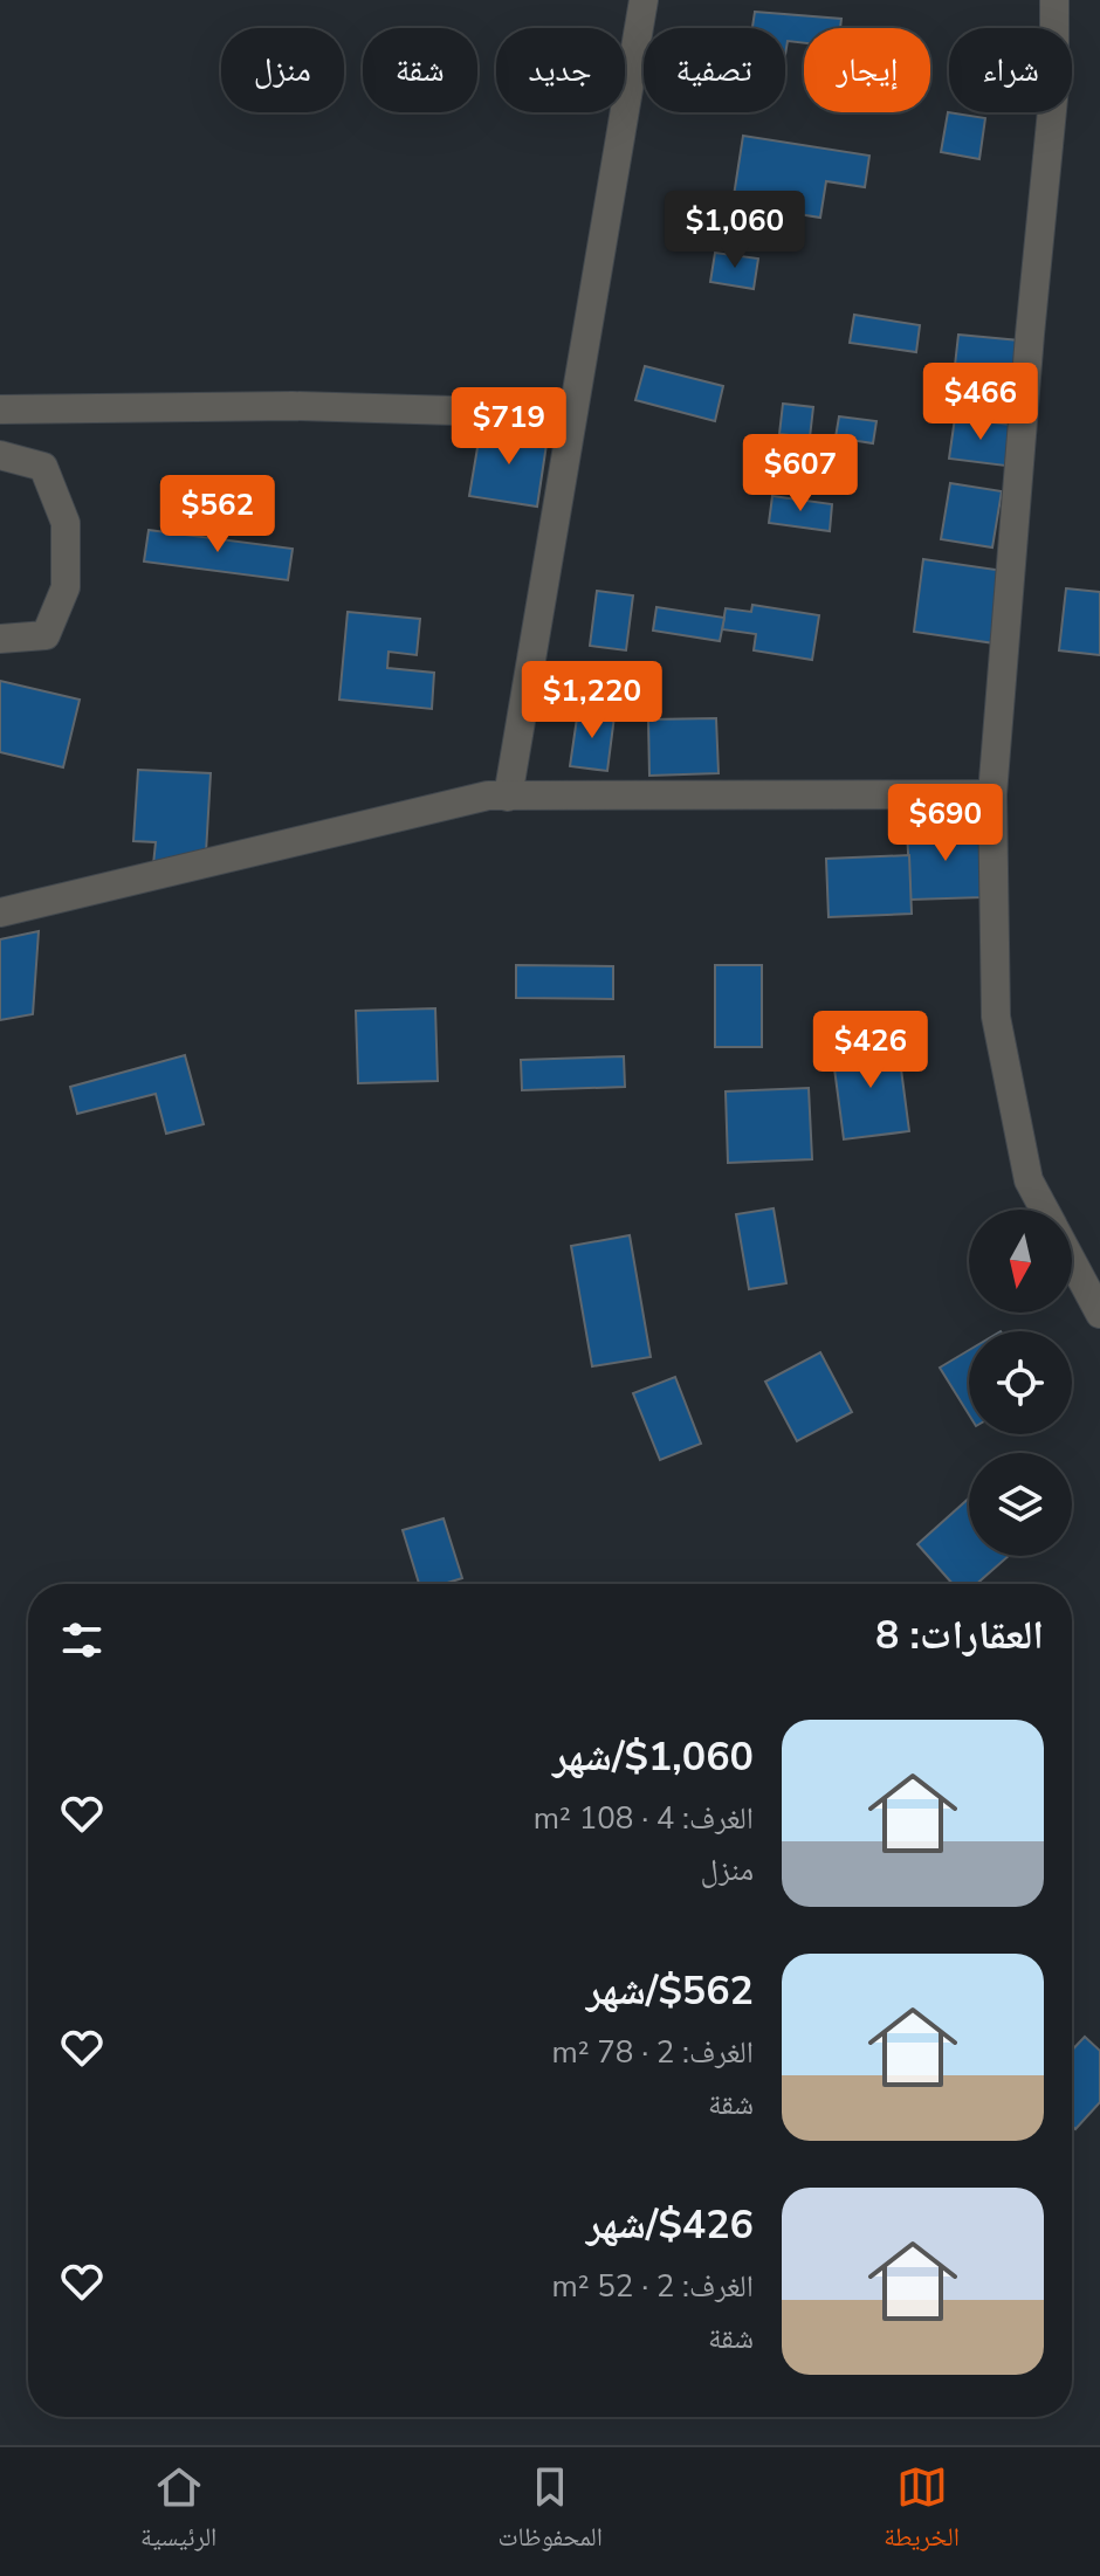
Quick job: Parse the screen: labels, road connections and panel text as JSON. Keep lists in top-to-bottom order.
{
  "north": "bottom",
  "page": {
    "chip": [
      "شراء",
      "إيجار",
      "تصفية",
      "جديد",
      "شقة",
      "منزل"
    ],
    "price": [
      "$1,060",
      "$466",
      "$719",
      "$607",
      "$562",
      "$1,220",
      "$690",
      "$426"
    ],
    "heading": "العقارات: 8",
    "list": [
      {
        "name": "$1,060/شهر",
        "note": "الغرف: 4 · 108 m² · منزل"
      },
      {
        "name": "$562/شهر",
        "note": "الغرف: 2 · 78 m² · شقة"
      },
      {
        "name": "$426/شهر",
        "note": "الغرف: 2 · 52 m² · شقة"
      }
    ],
    "tabs": ["الخريطة", "المحفوظات", "الرئيسية"]
  }
}
